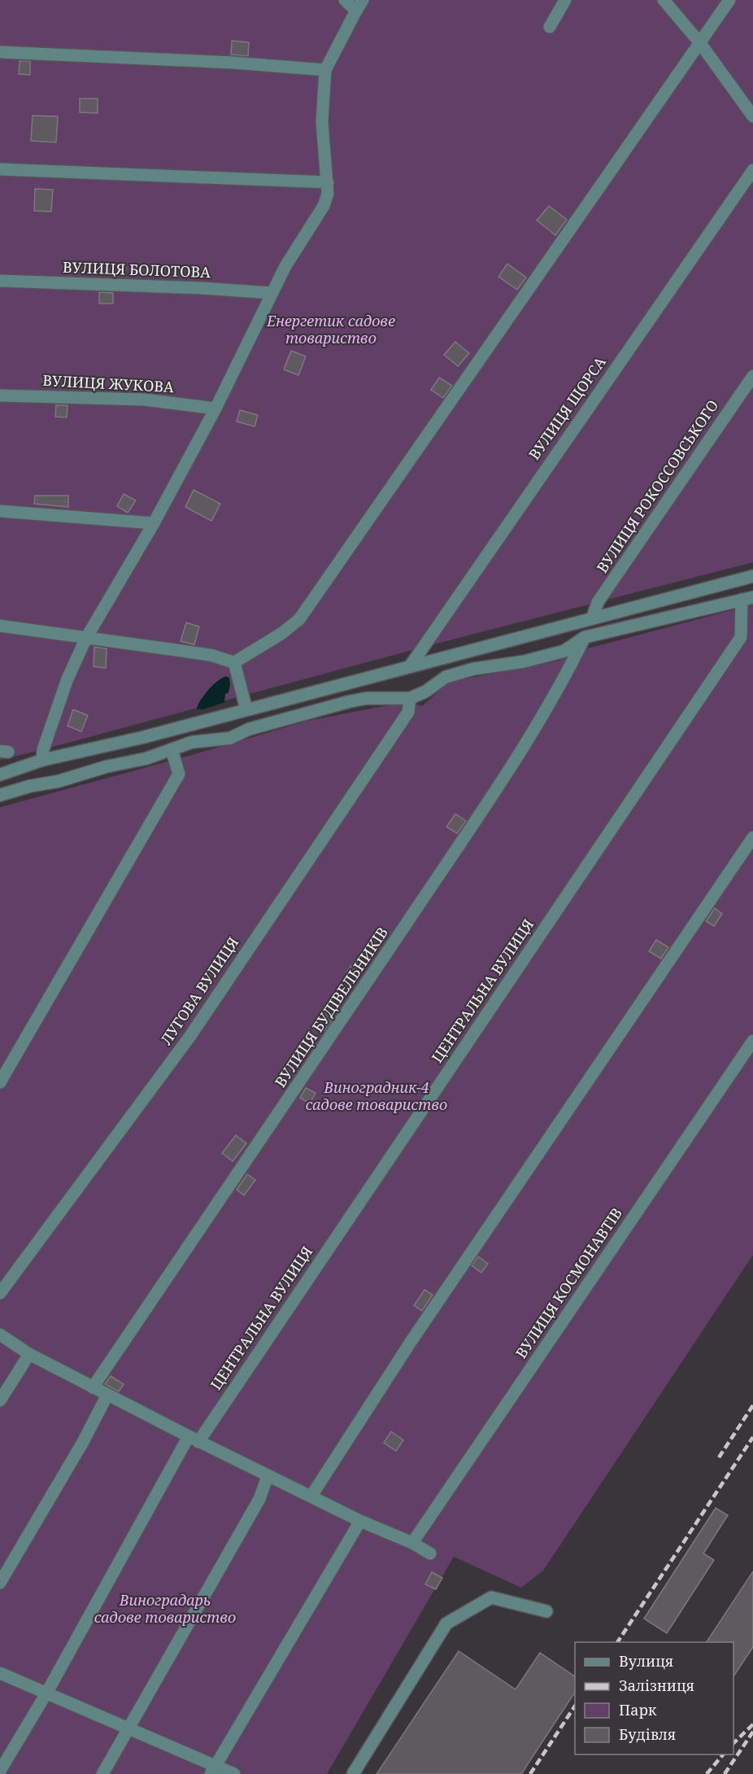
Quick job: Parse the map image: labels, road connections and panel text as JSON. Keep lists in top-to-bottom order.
{
  "streets": {
    "lane": [
      "ВУЛИЦЯ БОЛОТОВА",
      "ВУЛИЦЯ ЖУКОВА",
      "ВУЛИЦЯ ЩОРСА",
      "ВУЛИЦЯ РОКОССОВСЬКОГО",
      "ЛУГОВА ВУЛИЦЯ",
      "ЦЕНТРАЛЬНА ВУЛИЦЯ",
      "ВУЛИЦЯ БУДІВЕЛЬНИКІВ",
      "ВУЛИЦЯ КОСМОНАВТІВ"
    ]
  },
  "parks": ["Енергетик садове товариство", "Виноградник-4 садове товариство", "Виноградарь садове товариство"],
  "legend": [
    "Вулиця",
    "Залізниця",
    "Парк",
    "Будівля"
  ]
}
